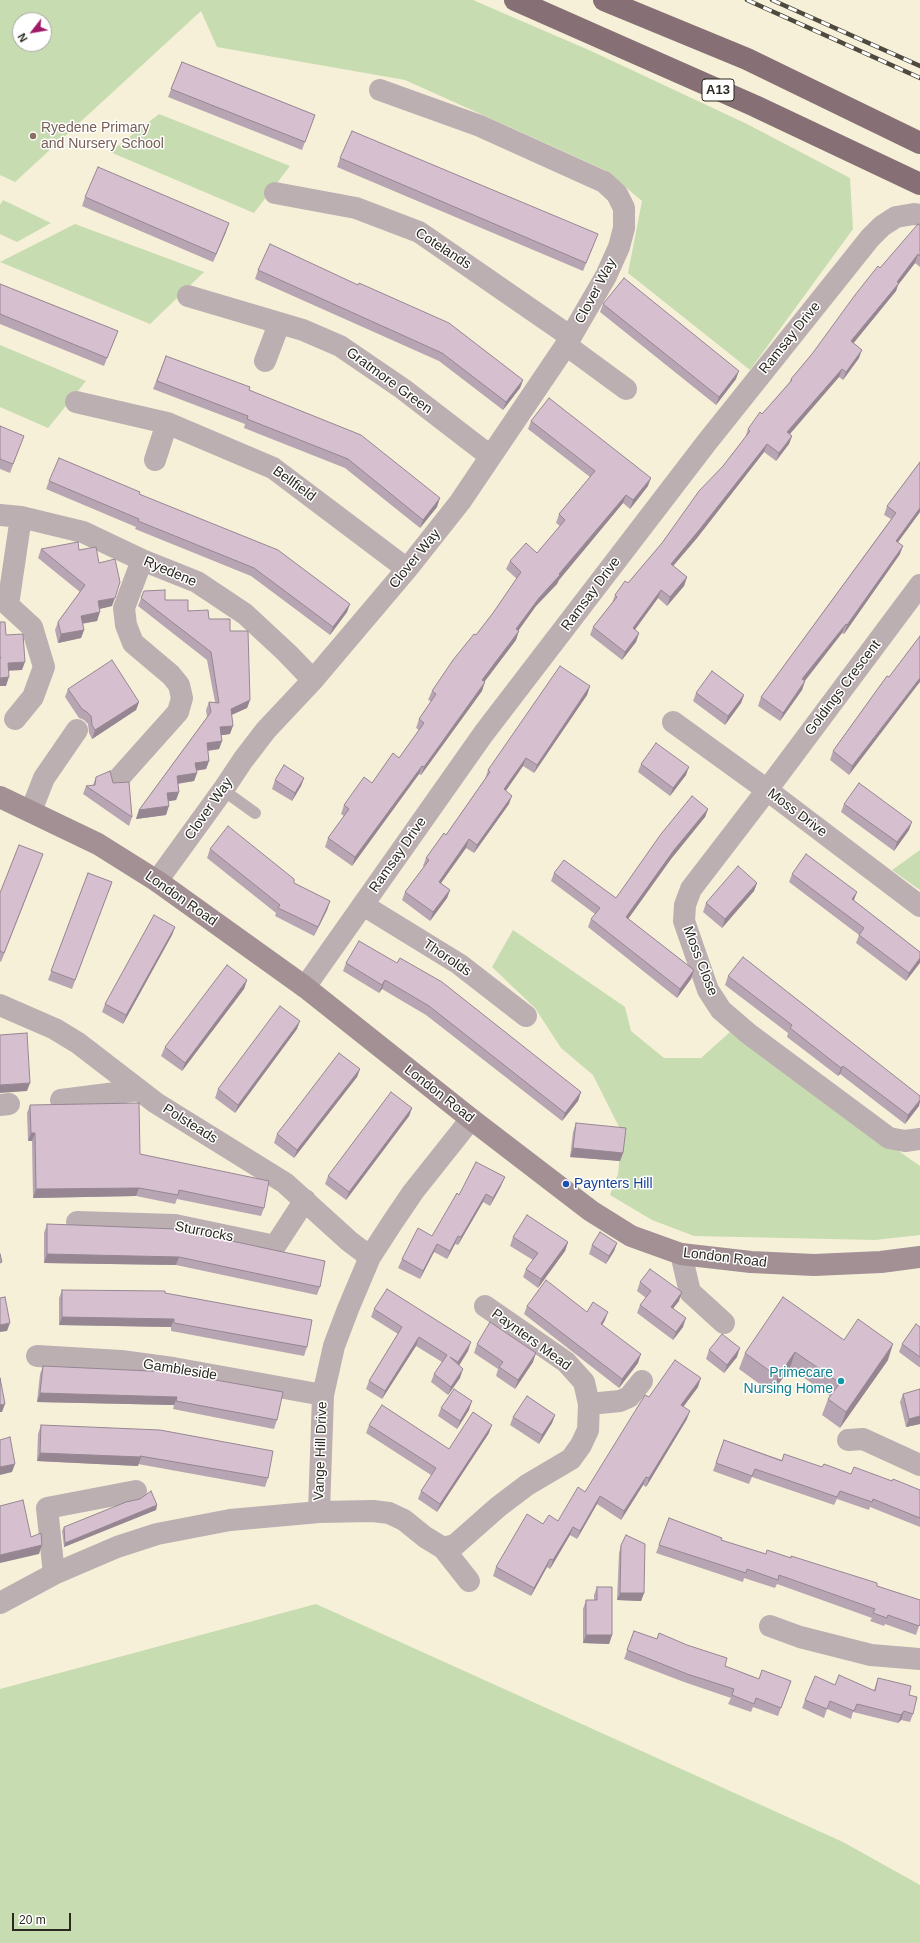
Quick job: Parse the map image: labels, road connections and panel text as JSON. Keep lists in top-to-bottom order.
{
  "streets": {
    "highway": ["A13"],
    "main road": ["London Road"],
    "street": [
      "Cotelands",
      "Clover Way",
      "Ramsay Drive",
      "Gratmore Green",
      "Bellfield",
      "Ryedene",
      "Goldings Crescent",
      "Moss Drive",
      "Thorolds",
      "Moss Close",
      "Polsteads",
      "Sturrocks",
      "Paynters Mead",
      "Gambleside",
      "Vange Hill Drive"
    ]
  },
  "crossings": [
    ["Cotelands", "Clover Way"],
    ["Clover Way", "Gratmore Green"],
    ["Clover Way", "Bellfield"],
    ["Clover Way", "Ryedene"],
    ["Clover Way", "London Road"],
    ["Ramsay Drive", "London Road"],
    ["Ramsay Drive", "Thorolds"],
    ["Goldings Crescent", "Moss Drive"],
    ["Goldings Crescent", "Moss Close"],
    ["Moss Drive", "Moss Close"],
    ["London Road", "Vange Hill Drive"],
    ["Polsteads", "Sturrocks"],
    ["Polsteads", "Vange Hill Drive"],
    ["Gambleside", "Vange Hill Drive"]
  ],
  "places": ["Ryedene Primary and Nursery School", "Paynters Hill", "Primecare Nursing Home"],
  "scale_bar": "20 m",
  "north": "bottom left"
}
